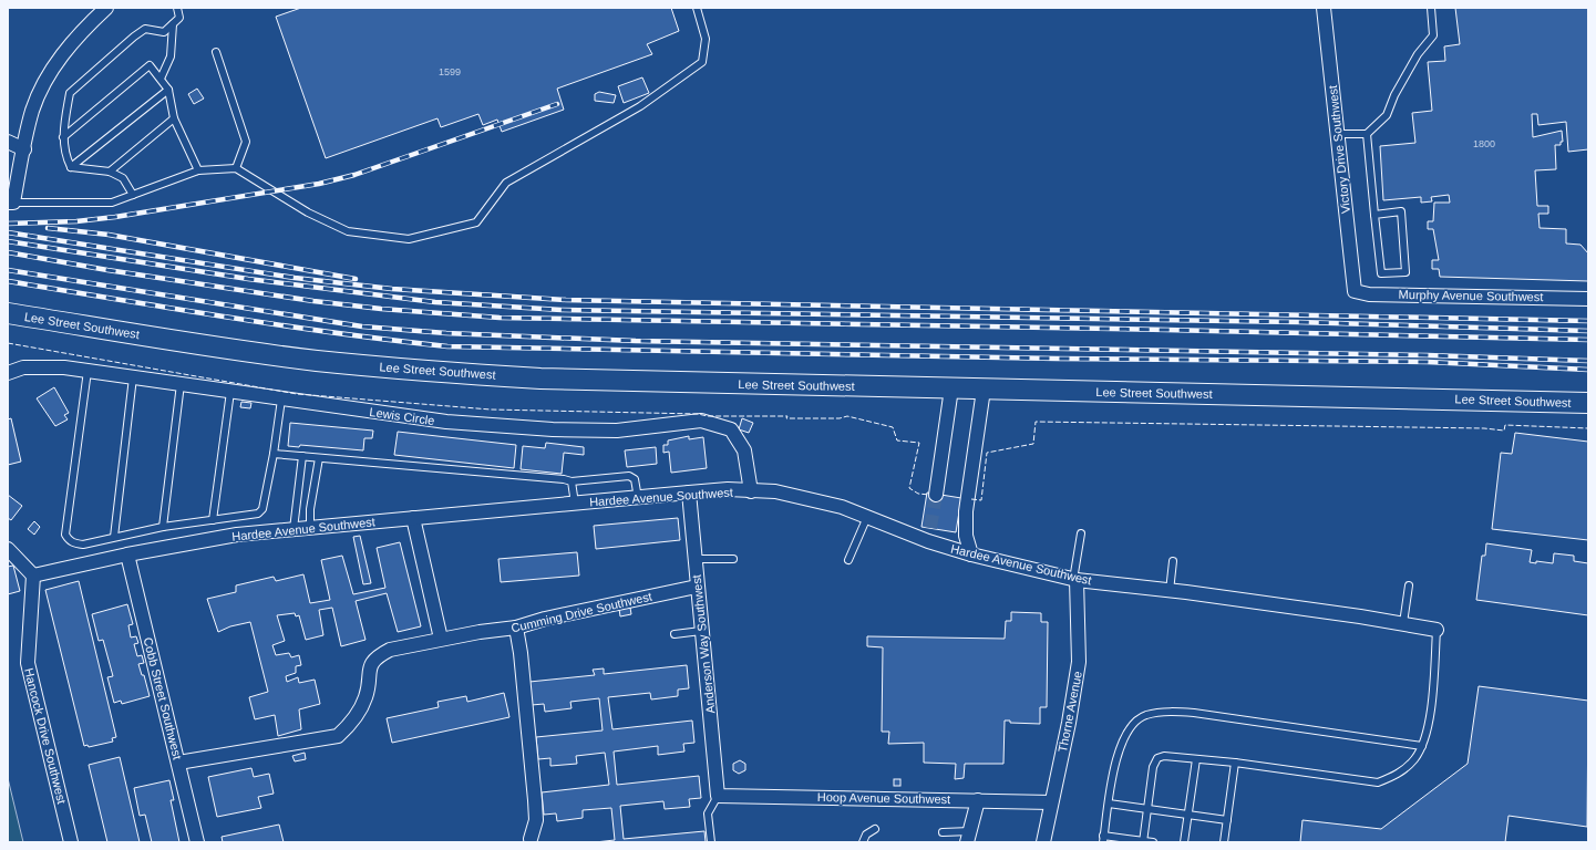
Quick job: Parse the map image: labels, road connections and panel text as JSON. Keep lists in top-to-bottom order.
{
  "streets": {
    "main road": ["Lee Street Southwest"],
    "street": [
      "Victory Drive Southwest",
      "Murphy Avenue Southwest",
      "Lewis Circle",
      "Hardee Avenue Southwest",
      "Cumming Drive Southwest",
      "Anderson Way Southwest",
      "Cobb Street Southwest",
      "Thorne Avenue",
      "Hancock Drive Southwest",
      "Hoop Avenue Southwest"
    ]
  },
  "crossings": [
    ["Victory Drive Southwest", "Murphy Avenue Southwest"],
    ["Lewis Circle", "Hardee Avenue Southwest"],
    ["Hardee Avenue Southwest", "Anderson Way Southwest"],
    ["Hardee Avenue Southwest", "Cobb Street Southwest"],
    ["Hardee Avenue Southwest", "Thorne Avenue"],
    ["Hardee Avenue Southwest", "Hancock Drive Southwest"],
    ["Cumming Drive Southwest", "Anderson Way Southwest"],
    ["Cumming Drive Southwest", "Cobb Street Southwest"],
    ["Anderson Way Southwest", "Hoop Avenue Southwest"],
    ["Thorne Avenue", "Hoop Avenue Southwest"]
  ],
  "house_numbers": ["1599", "1800"]
}
